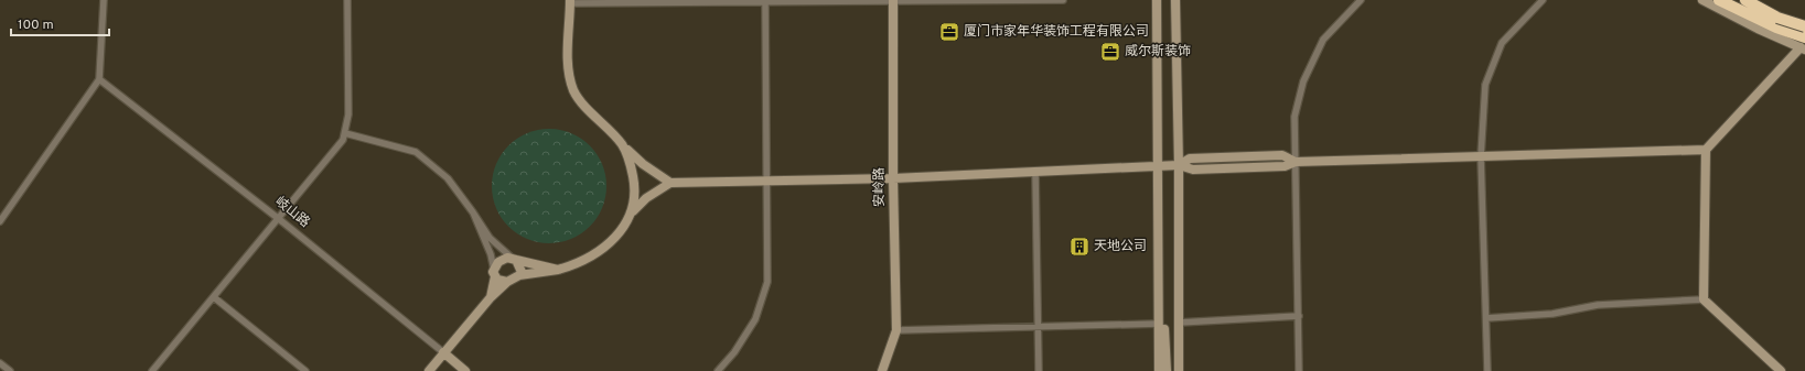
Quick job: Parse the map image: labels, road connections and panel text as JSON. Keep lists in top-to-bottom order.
{
  "streets": {
    "main road": ["安岭路", "岐山路"]
  },
  "places": {
    "office": ["厦门市家年华装饰工程有限公司", "威尔斯装饰"],
    "building": ["天地公司"]
  },
  "scale_bar": "100 m"
}
